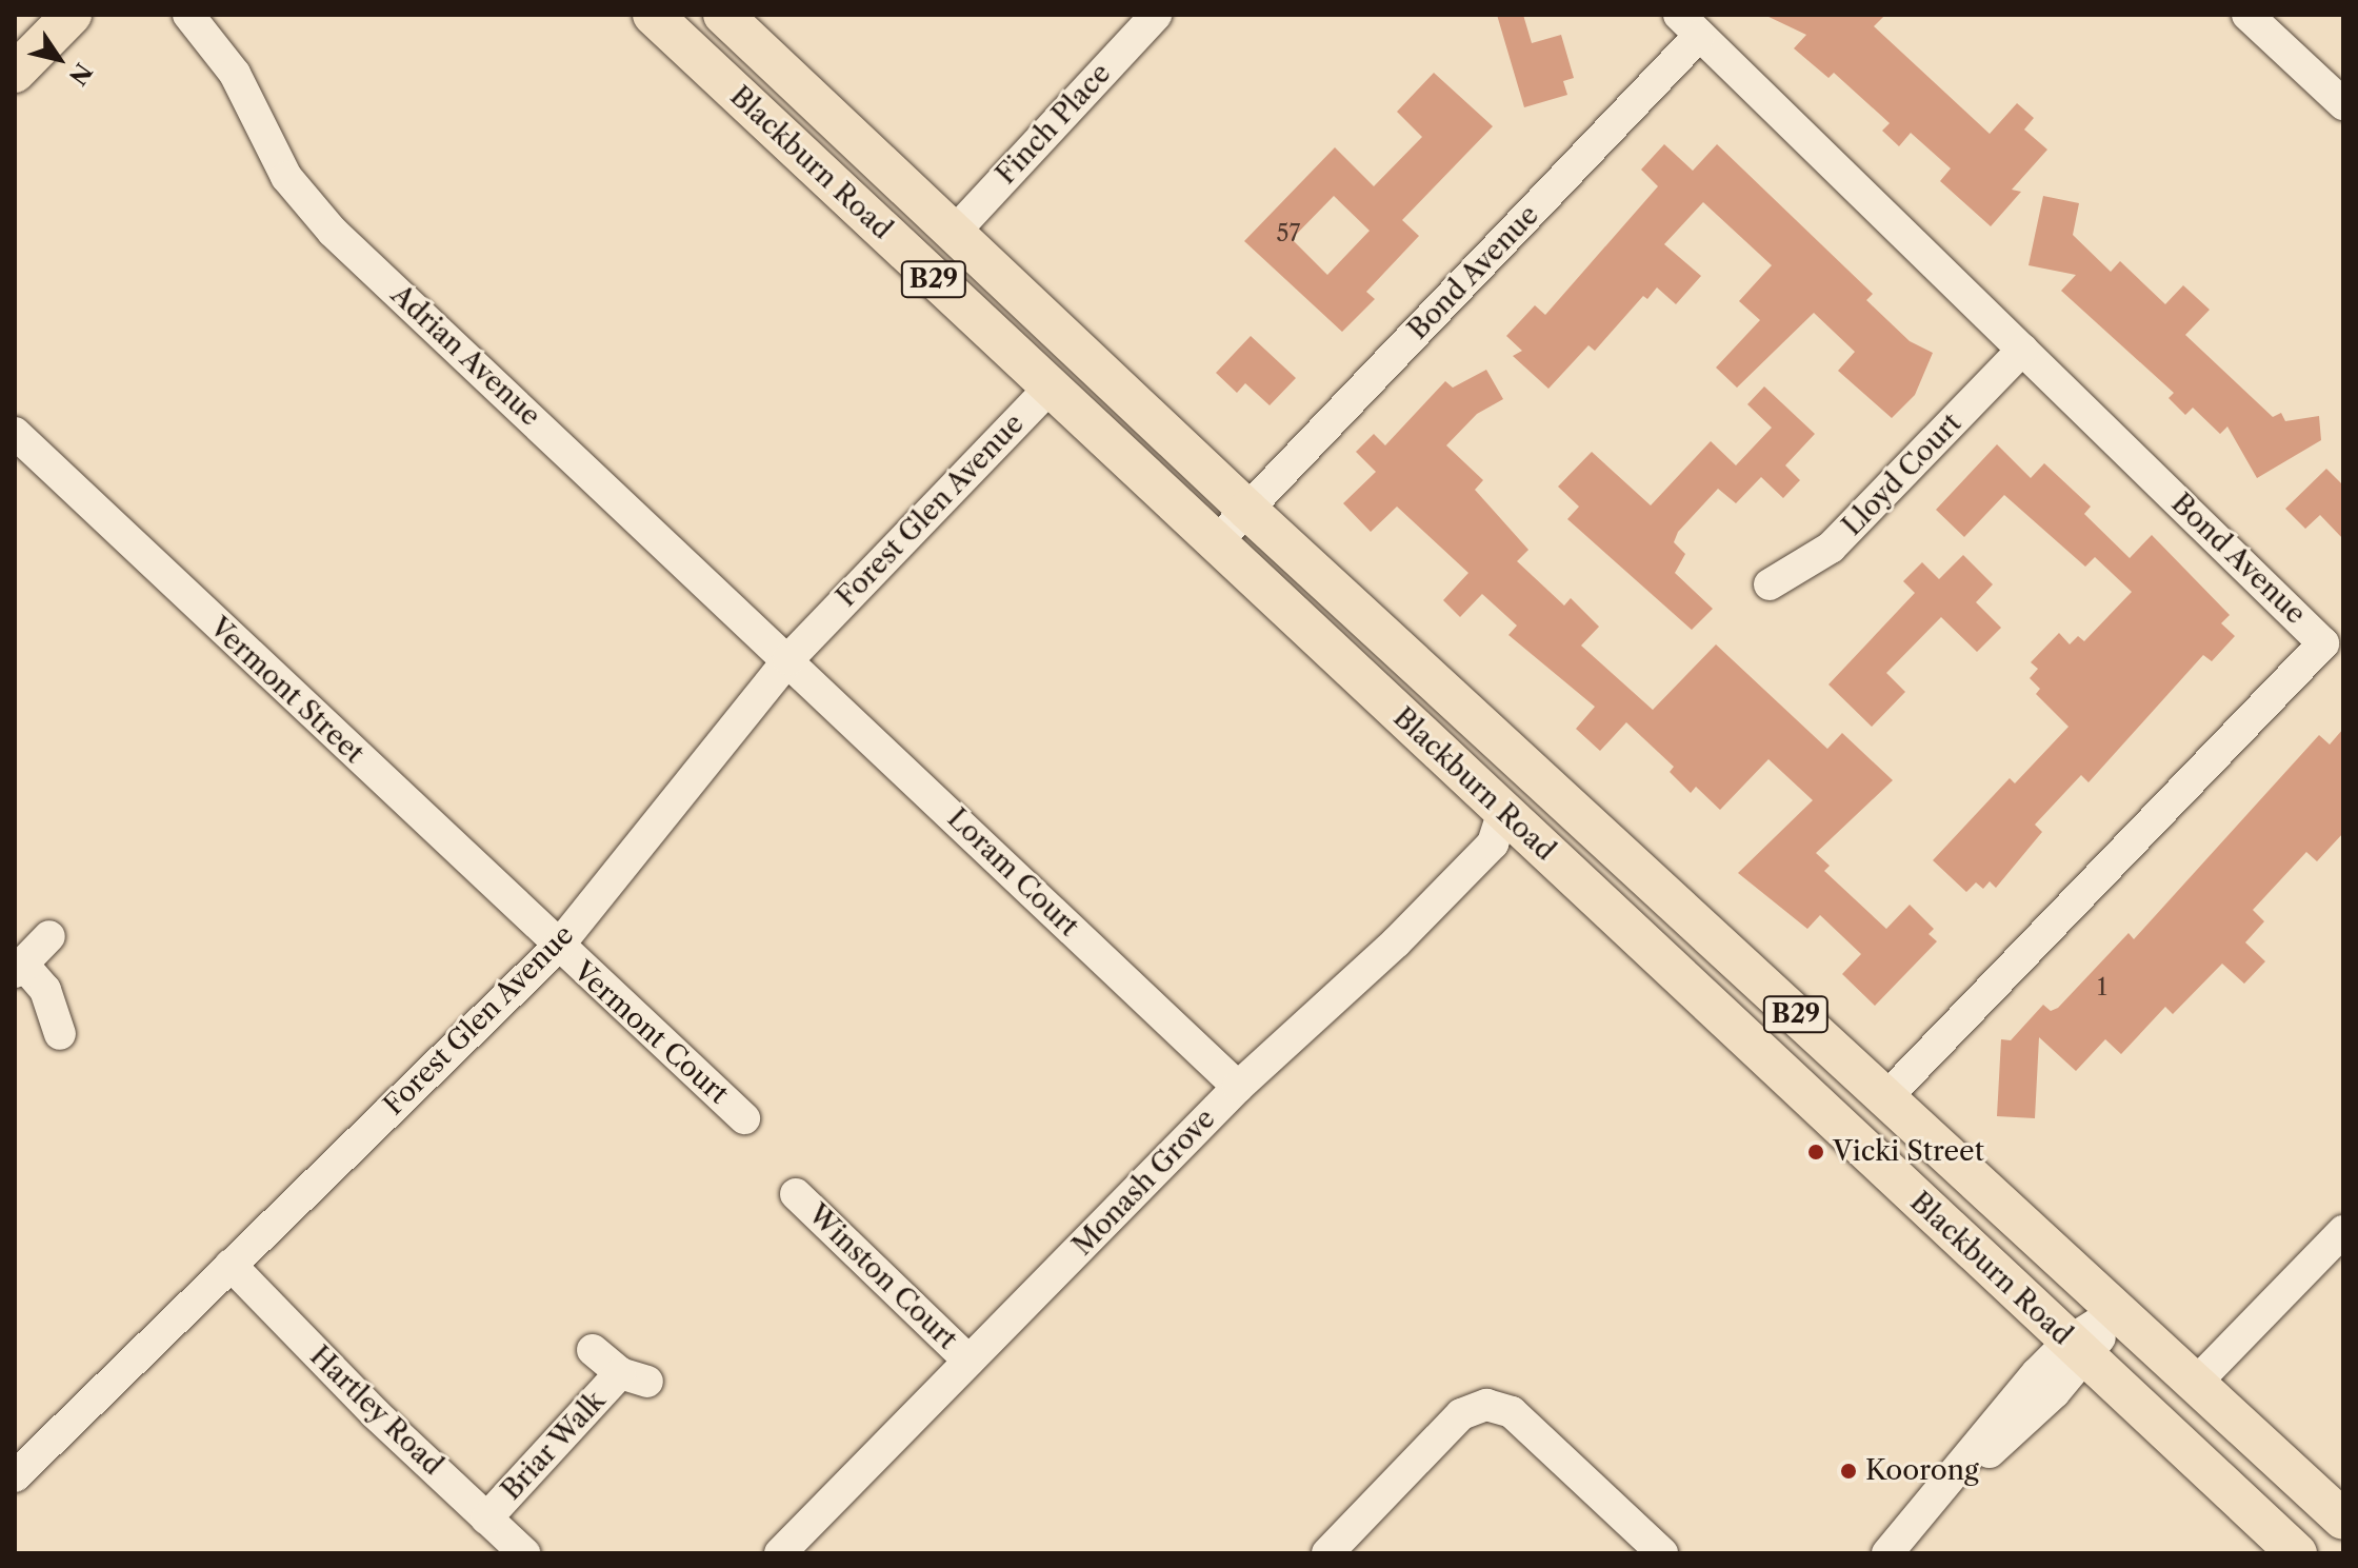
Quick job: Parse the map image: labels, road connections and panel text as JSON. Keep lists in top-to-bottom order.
{
  "streets": {
    "main road": ["Blackburn Road", "B29"],
    "street": [
      "Finch Place",
      "Bond Avenue",
      "Adrian Avenue",
      "Lloyd Court",
      "Forest Glen Avenue",
      "Vermont Street",
      "Loram Court",
      "Vermont Court",
      "Monash Grove",
      "Winston Court",
      "Hartley Road",
      "Briar Walk"
    ]
  },
  "crossings": [
    ["Finch Place", "Blackburn Road"],
    ["Blackburn Road", "Bond Avenue"],
    ["Blackburn Road", "Forest Glen Avenue"],
    ["Blackburn Road", "Monash Grove"],
    ["Bond Avenue", "Lloyd Court"],
    ["Adrian Avenue", "Forest Glen Avenue"],
    ["Adrian Avenue", "Loram Court"],
    ["Forest Glen Avenue", "Vermont Street"],
    ["Forest Glen Avenue", "Loram Court"],
    ["Forest Glen Avenue", "Vermont Court"],
    ["Forest Glen Avenue", "Hartley Road"],
    ["Vermont Street", "Vermont Court"],
    ["Loram Court", "Monash Grove"],
    ["Monash Grove", "Winston Court"],
    ["Hartley Road", "Briar Walk"]
  ],
  "places": ["Vicki Street", "Koorong"],
  "house_numbers": ["57", "1"],
  "north": "bottom right"
}
